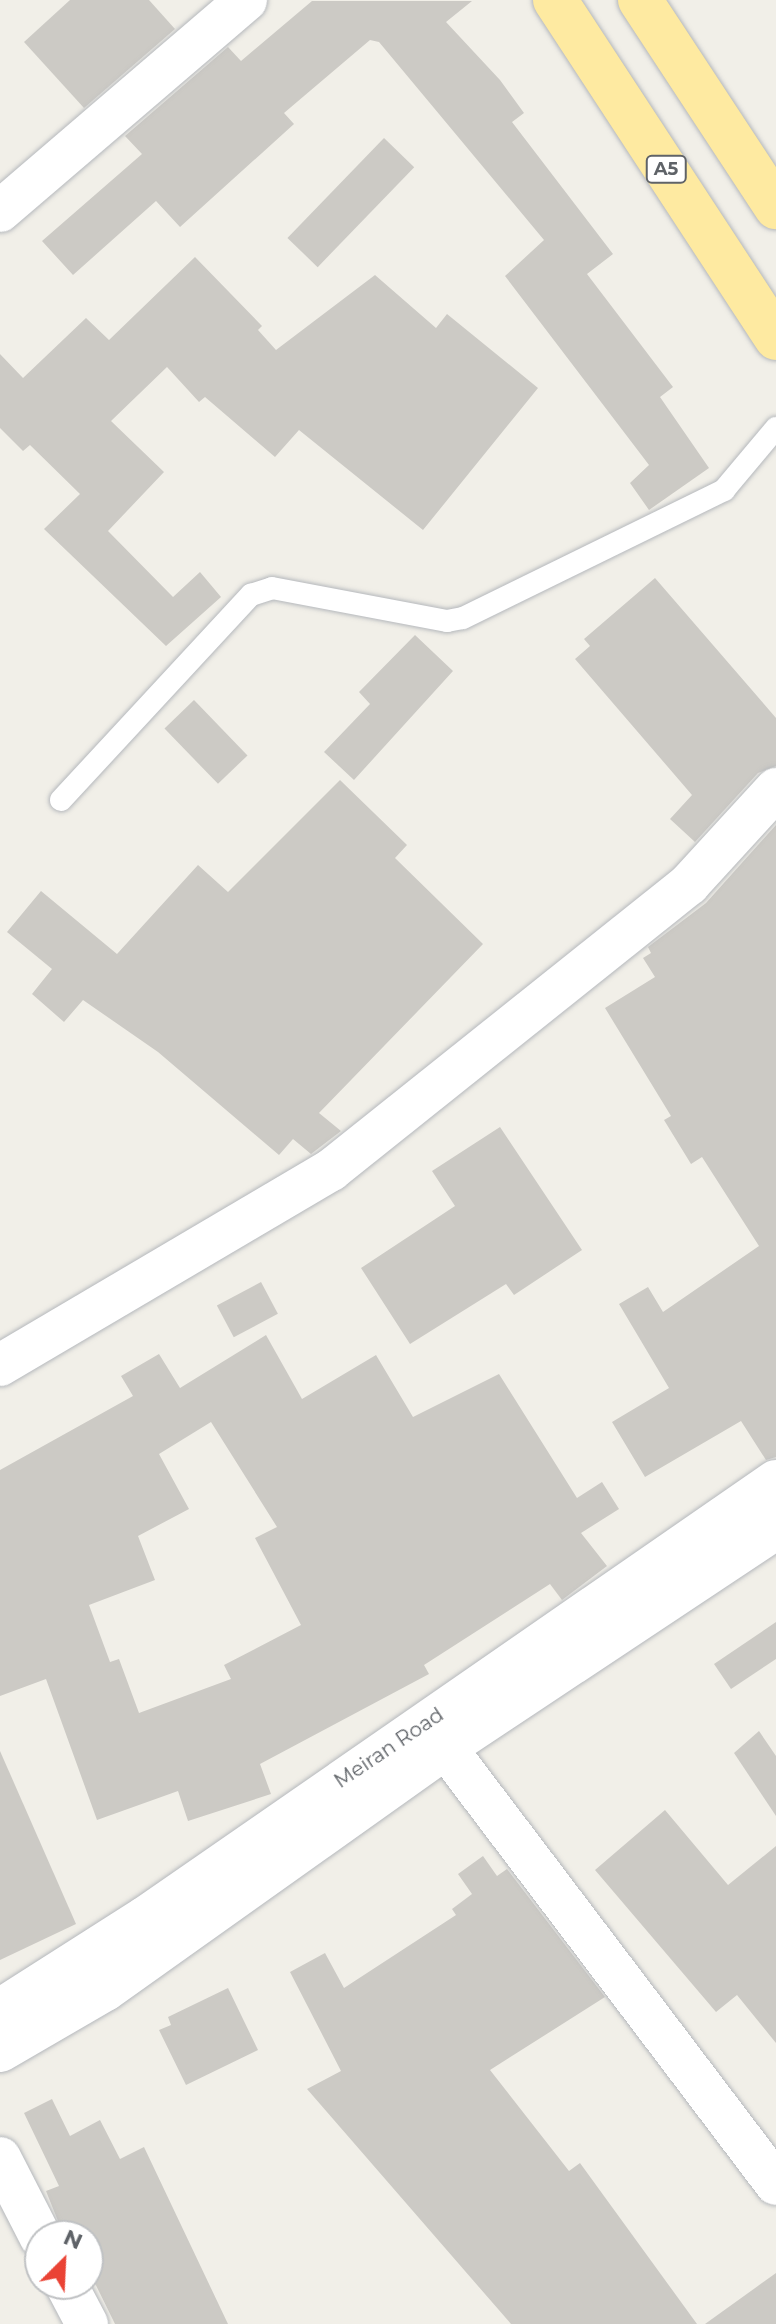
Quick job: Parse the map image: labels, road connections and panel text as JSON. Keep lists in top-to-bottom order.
{
  "streets": {
    "highway": ["A5"],
    "main road": ["Meiran Road"]
  },
  "north": "top right"
}
